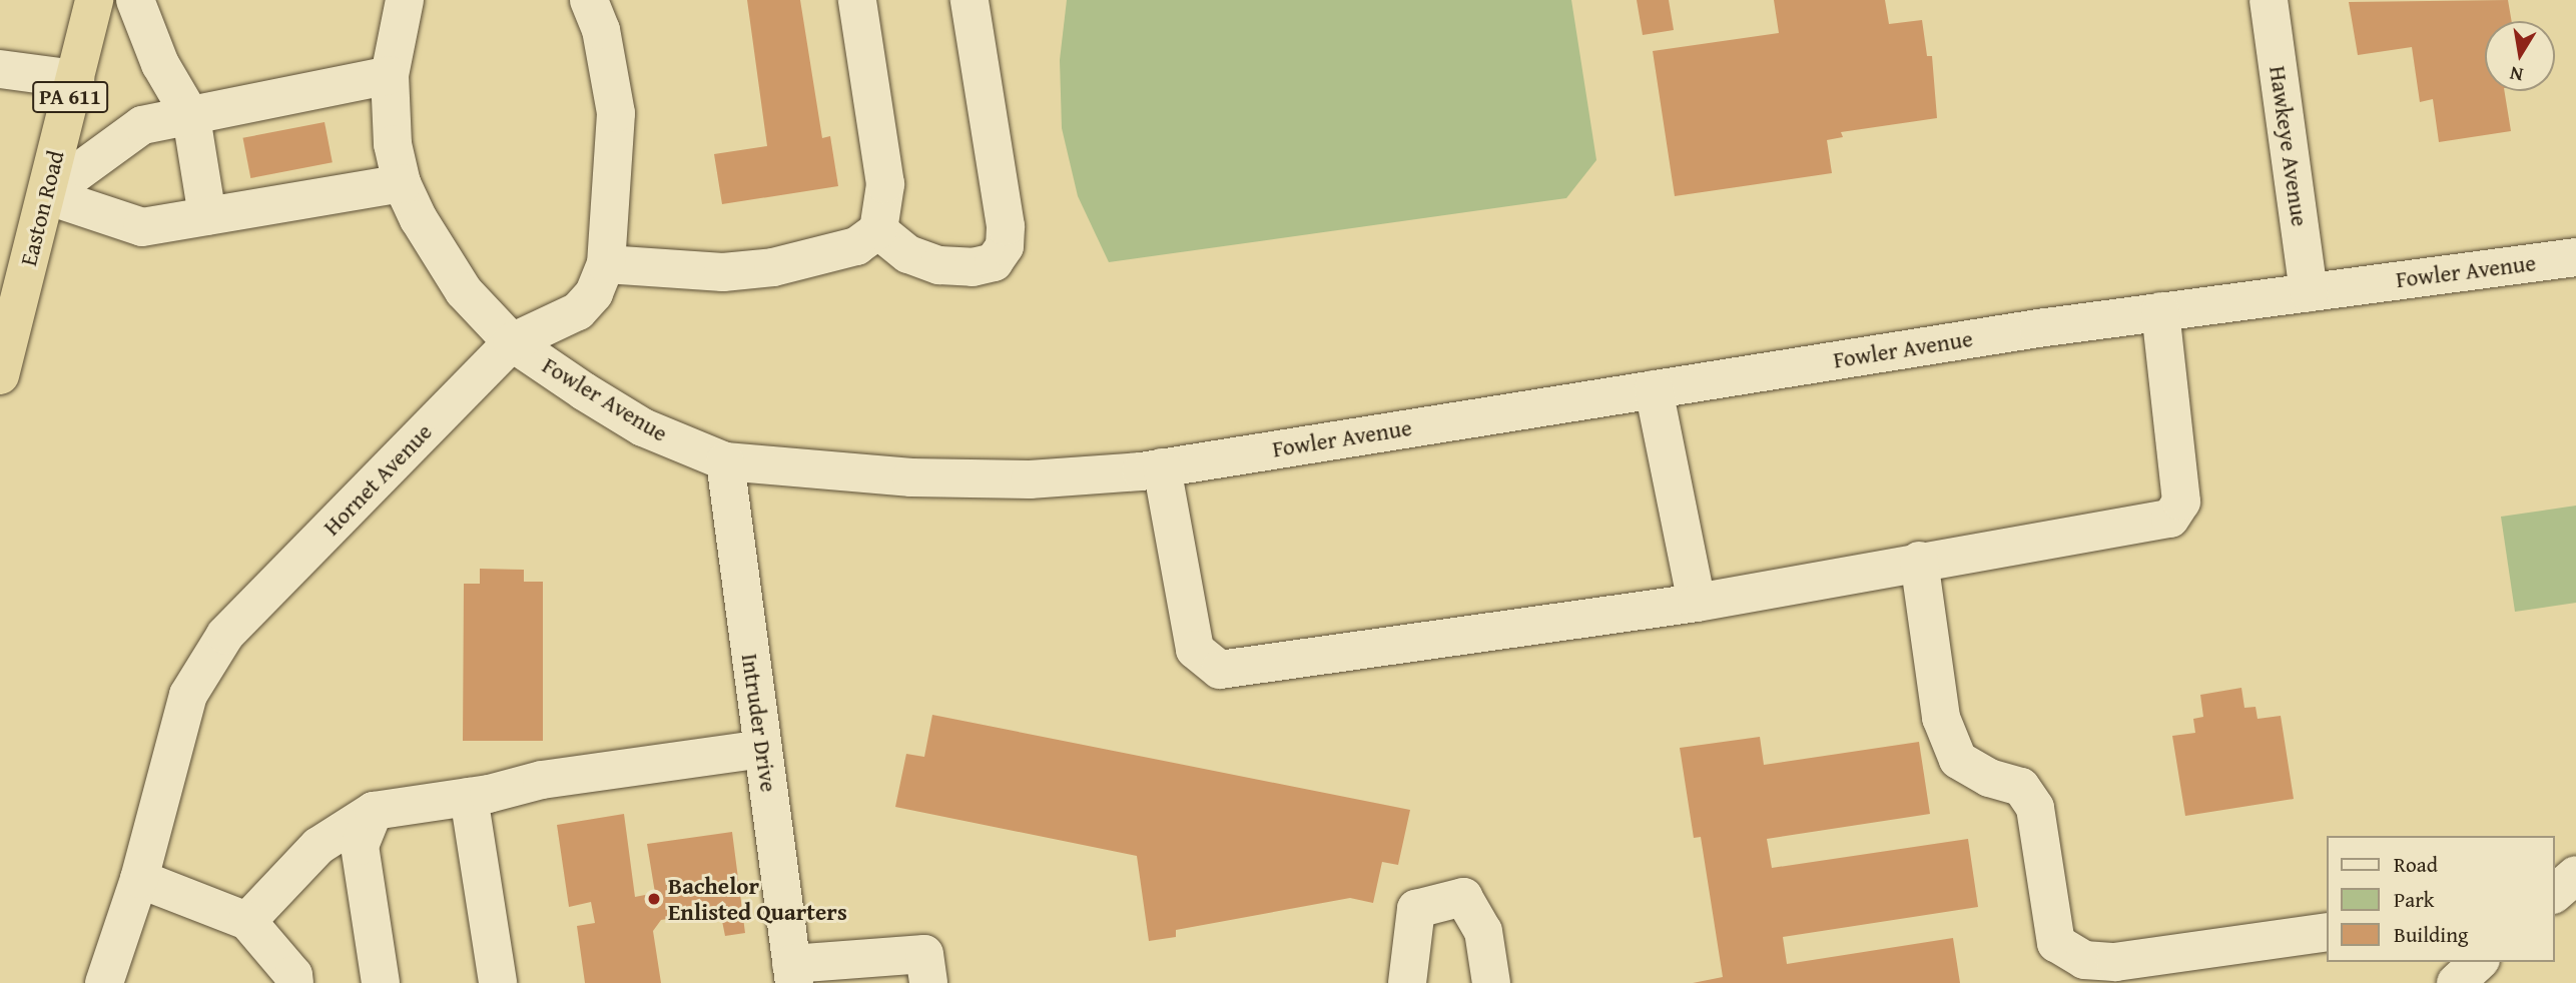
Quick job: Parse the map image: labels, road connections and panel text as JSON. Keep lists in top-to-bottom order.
{
  "streets": {
    "highway": ["PA 611", "Easton Road"],
    "street": [
      "Hawkeye Avenue",
      "Fowler Avenue",
      "Hornet Avenue",
      "Intruder Drive"
    ]
  },
  "crossings": [
    ["Hawkeye Avenue", "Fowler Avenue"],
    ["Fowler Avenue", "Hornet Avenue"],
    ["Fowler Avenue", "Intruder Drive"]
  ],
  "places": ["Bachelor Enlisted Quarters"],
  "legend": ["Road", "Park", "Building"],
  "north": "bottom"
}
